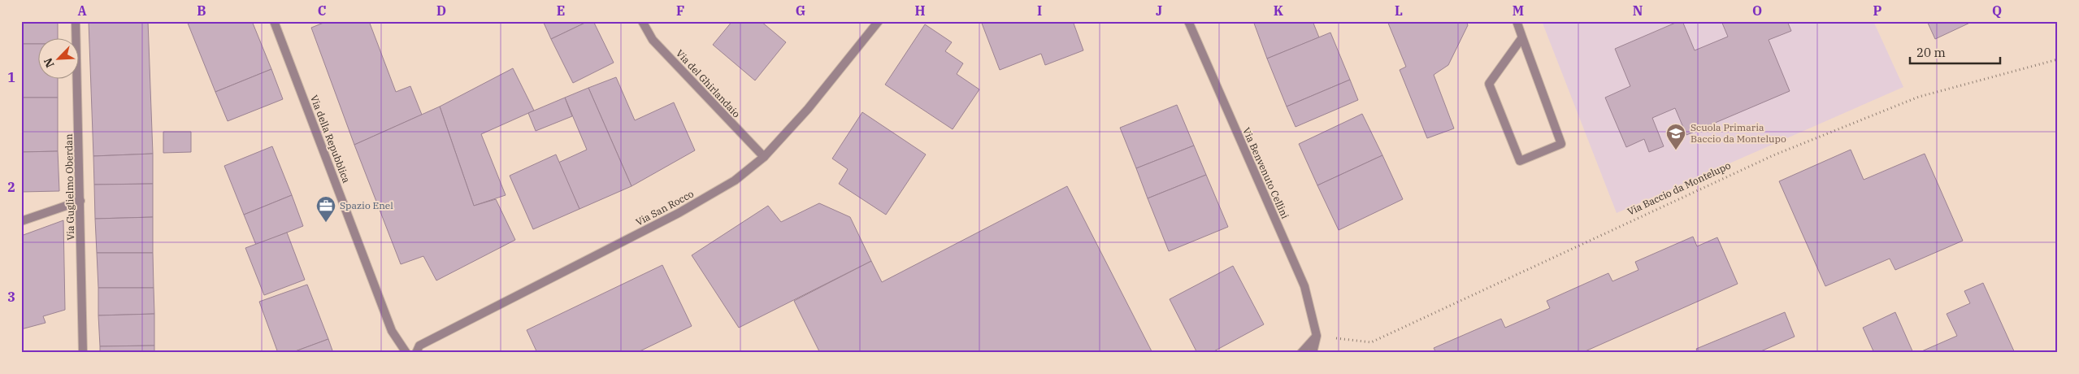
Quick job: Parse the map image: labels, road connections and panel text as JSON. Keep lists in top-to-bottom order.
{
  "streets": {
    "street": [
      "Via del Ghirlandaio",
      "Via della Repubblica",
      "Via Benvenuto Cellini",
      "Via Guglielmo Oberdan",
      "Via San Rocco"
    ],
    "path": ["Via Baccio da Montelupo"]
  },
  "crossings": [
    ["Via del Ghirlandaio", "Via San Rocco"],
    ["Via Benvenuto Cellini", "Via Baccio da Montelupo"]
  ],
  "places": {
    "school or university": ["Scuola Primaria Baccio da Montelupo"],
    "office": ["Spazio Enel"]
  },
  "scale_bar": "20 m",
  "north": "bottom left",
  "grid": {
    "columns": [
      "A",
      "B",
      "C",
      "D",
      "E",
      "F",
      "G",
      "H",
      "I",
      "J",
      "K",
      "L",
      "M",
      "N",
      "O",
      "P",
      "Q"
    ],
    "rows": ["1", "2", "3"]
  }
}
